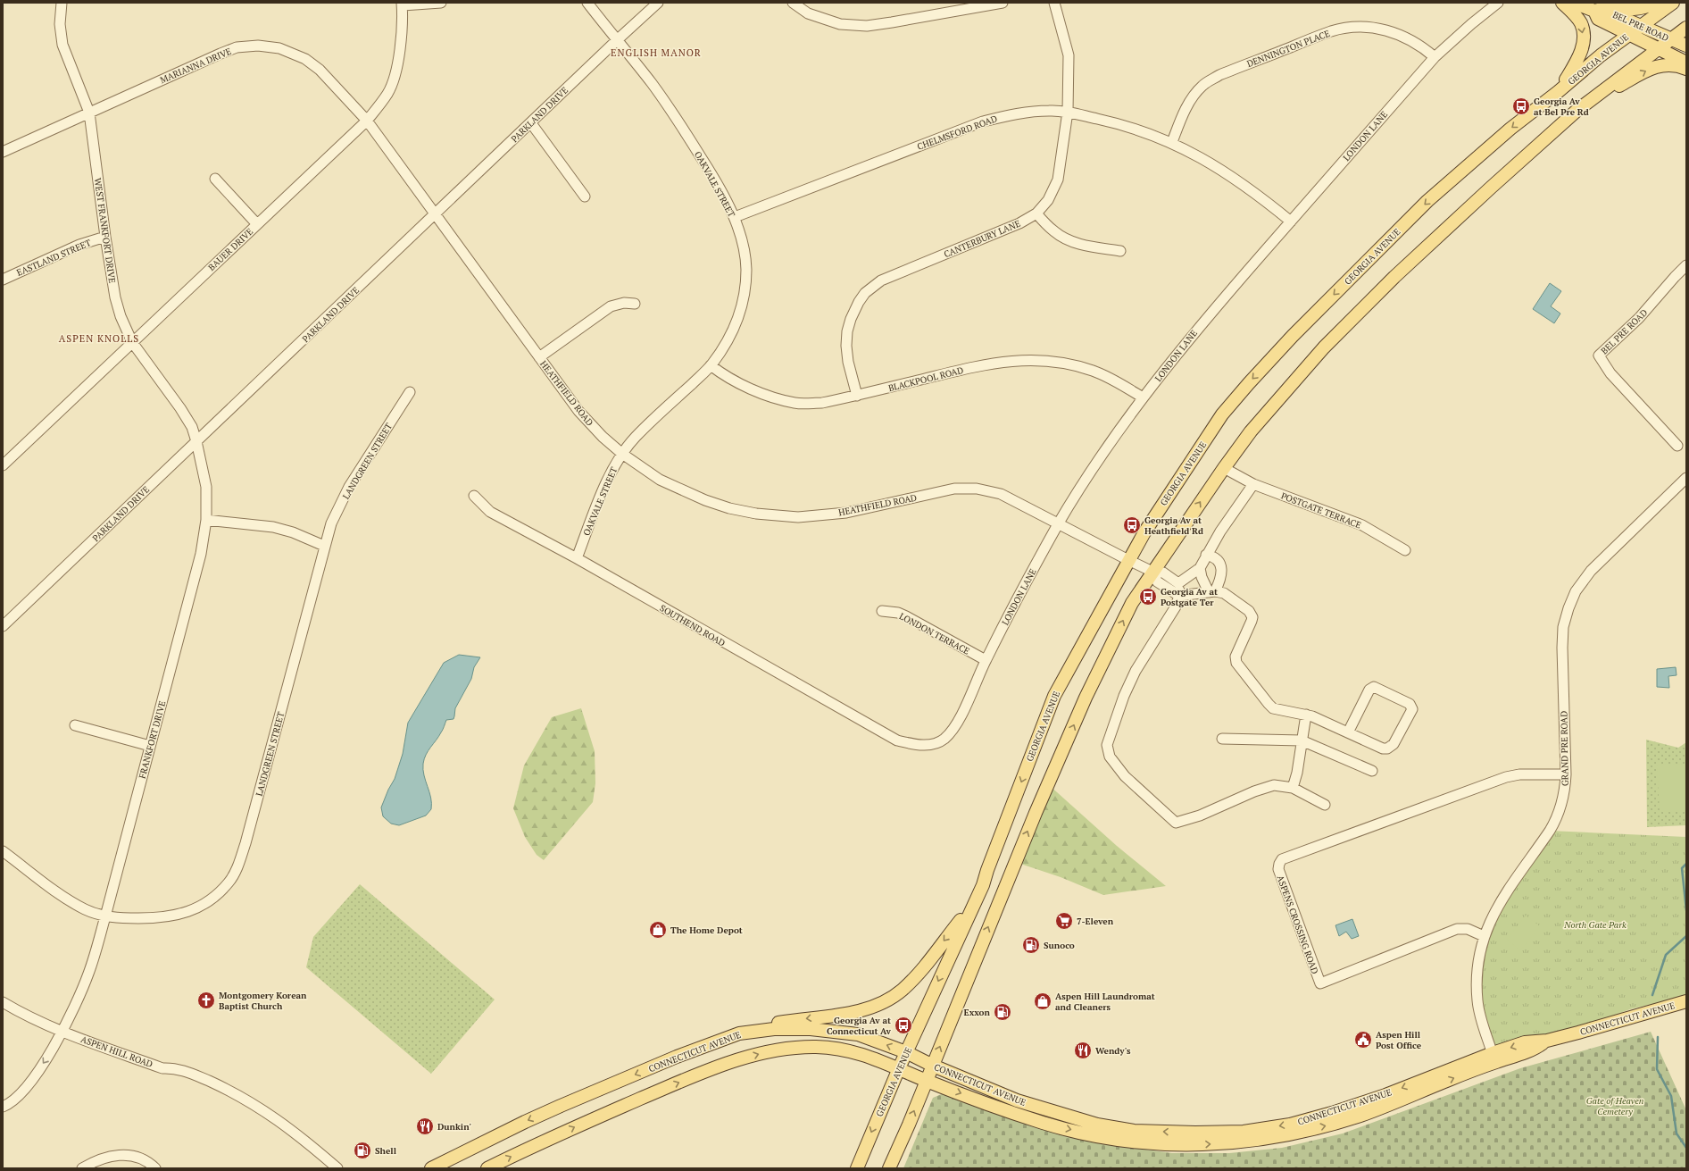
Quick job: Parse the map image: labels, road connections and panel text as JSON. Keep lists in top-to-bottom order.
{
  "streets": {
    "main road": ["BEL PRE ROAD", "GEORGIA AVENUE", "CONNECTICUT AVENUE"],
    "street": [
      "DENNINGTON PLACE",
      "MARIANNA DRIVE",
      "PARKLAND DRIVE",
      "CHELMSFORD ROAD",
      "LONDON LANE",
      "OAKVALE STREET",
      "WEST FRANKFORT DRIVE",
      "CANTERBURY LANE",
      "BAUER DRIVE",
      "EASTLAND STREET",
      "BLACKPOOL ROAD",
      "HEATHFIELD ROAD",
      "LANDGREEN STREET",
      "POSTGATE TERRACE",
      "SOUTHEND ROAD",
      "LONDON TERRACE",
      "FRANKFORT DRIVE",
      "GRAND PRE ROAD",
      "ASPENS CROSSING ROAD",
      "ASPEN HILL ROAD"
    ]
  },
  "crossings": [
    ["BEL PRE ROAD", "GEORGIA AVENUE"],
    ["DENNINGTON PLACE", "CHELMSFORD ROAD"],
    ["DENNINGTON PLACE", "LONDON LANE"],
    ["GEORGIA AVENUE", "HEATHFIELD ROAD"],
    ["GEORGIA AVENUE", "CONNECTICUT AVENUE"],
    ["MARIANNA DRIVE", "PARKLAND DRIVE"],
    ["MARIANNA DRIVE", "WEST FRANKFORT DRIVE"],
    ["MARIANNA DRIVE", "BAUER DRIVE"],
    ["MARIANNA DRIVE", "HEATHFIELD ROAD"],
    ["PARKLAND DRIVE", "OAKVALE STREET"],
    ["PARKLAND DRIVE", "WEST FRANKFORT DRIVE"],
    ["PARKLAND DRIVE", "HEATHFIELD ROAD"],
    ["PARKLAND DRIVE", "FRANKFORT DRIVE"],
    ["CHELMSFORD ROAD", "LONDON LANE"],
    ["CHELMSFORD ROAD", "OAKVALE STREET"],
    ["CHELMSFORD ROAD", "CANTERBURY LANE"],
    ["LONDON LANE", "BLACKPOOL ROAD"],
    ["LONDON LANE", "HEATHFIELD ROAD"],
    ["LONDON LANE", "SOUTHEND ROAD"],
    ["LONDON LANE", "LONDON TERRACE"],
    ["OAKVALE STREET", "BLACKPOOL ROAD"],
    ["OAKVALE STREET", "HEATHFIELD ROAD"],
    ["OAKVALE STREET", "SOUTHEND ROAD"],
    ["WEST FRANKFORT DRIVE", "BAUER DRIVE"],
    ["WEST FRANKFORT DRIVE", "EASTLAND STREET"],
    ["WEST FRANKFORT DRIVE", "FRANKFORT DRIVE"],
    ["CANTERBURY LANE", "BLACKPOOL ROAD"],
    ["LANDGREEN STREET", "FRANKFORT DRIVE"],
    ["FRANKFORT DRIVE", "ASPEN HILL ROAD"],
    ["GRAND PRE ROAD", "ASPENS CROSSING ROAD"],
    ["GRAND PRE ROAD", "CONNECTICUT AVENUE"]
  ],
  "districts": ["ENGLISH MANOR", "ASPEN KNOLLS"],
  "parks": ["North Gate Park", "Gate of Heaven Cemetery"],
  "places": {
    "bus stop": [
      "Georgia Av at Bel Pre Rd",
      "Georgia Av at Heathfield Rd",
      "Georgia Av at Postgate Ter",
      "Georgia Av at Connecticut Av"
    ],
    "supermarket": ["7-Eleven"],
    "shop": ["The Home Depot", "Aspen Hill Laundromat and Cleaners"],
    "fuel station": ["Sunoco", "Exxon", "Shell"],
    "church": ["Montgomery Korean Baptist Church"],
    "public building": ["Aspen Hill Post Office"],
    "restaurant": ["Wendy's", "Dunkin'"]
  }
}
